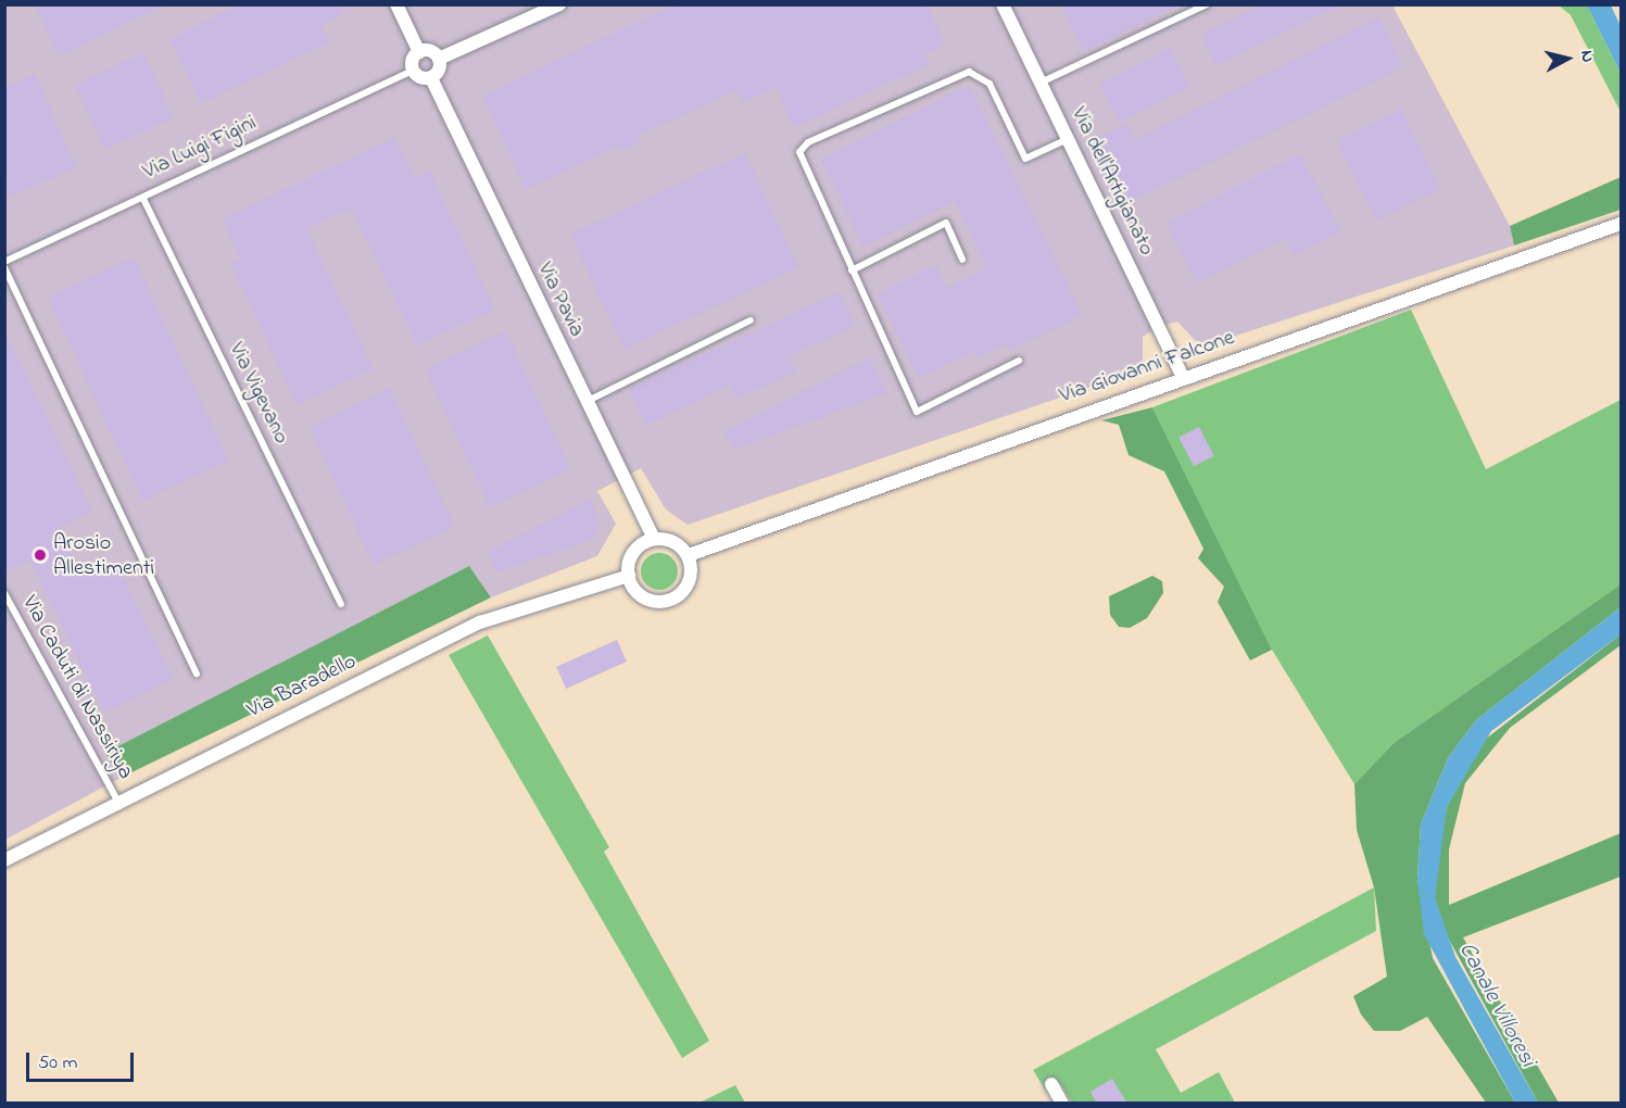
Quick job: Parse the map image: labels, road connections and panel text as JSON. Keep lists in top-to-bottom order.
{
  "streets": {
    "street": [
      "Via dell'Artigianato",
      "Via Pavia",
      "Via Giovanni Falcone",
      "Via Baradello"
    ],
    "lane": ["Via Luigi Figini", "Via Vigevano", "Via Caduti di Nassiriya"]
  },
  "crossings": [
    ["Via Luigi Figini", "Via Vigevano"],
    ["Via dell'Artigianato", "Via Giovanni Falcone"],
    ["Via Pavia", "Via Giovanni Falcone"],
    ["Via Pavia", "Via Baradello"],
    ["Via Giovanni Falcone", "Via Baradello"],
    ["Via Baradello", "Via Caduti di Nassiriya"]
  ],
  "water": ["Canale Villoresi"],
  "places": ["Arosio Allestimenti"],
  "scale_bar": "50 m",
  "north": "right"
}
